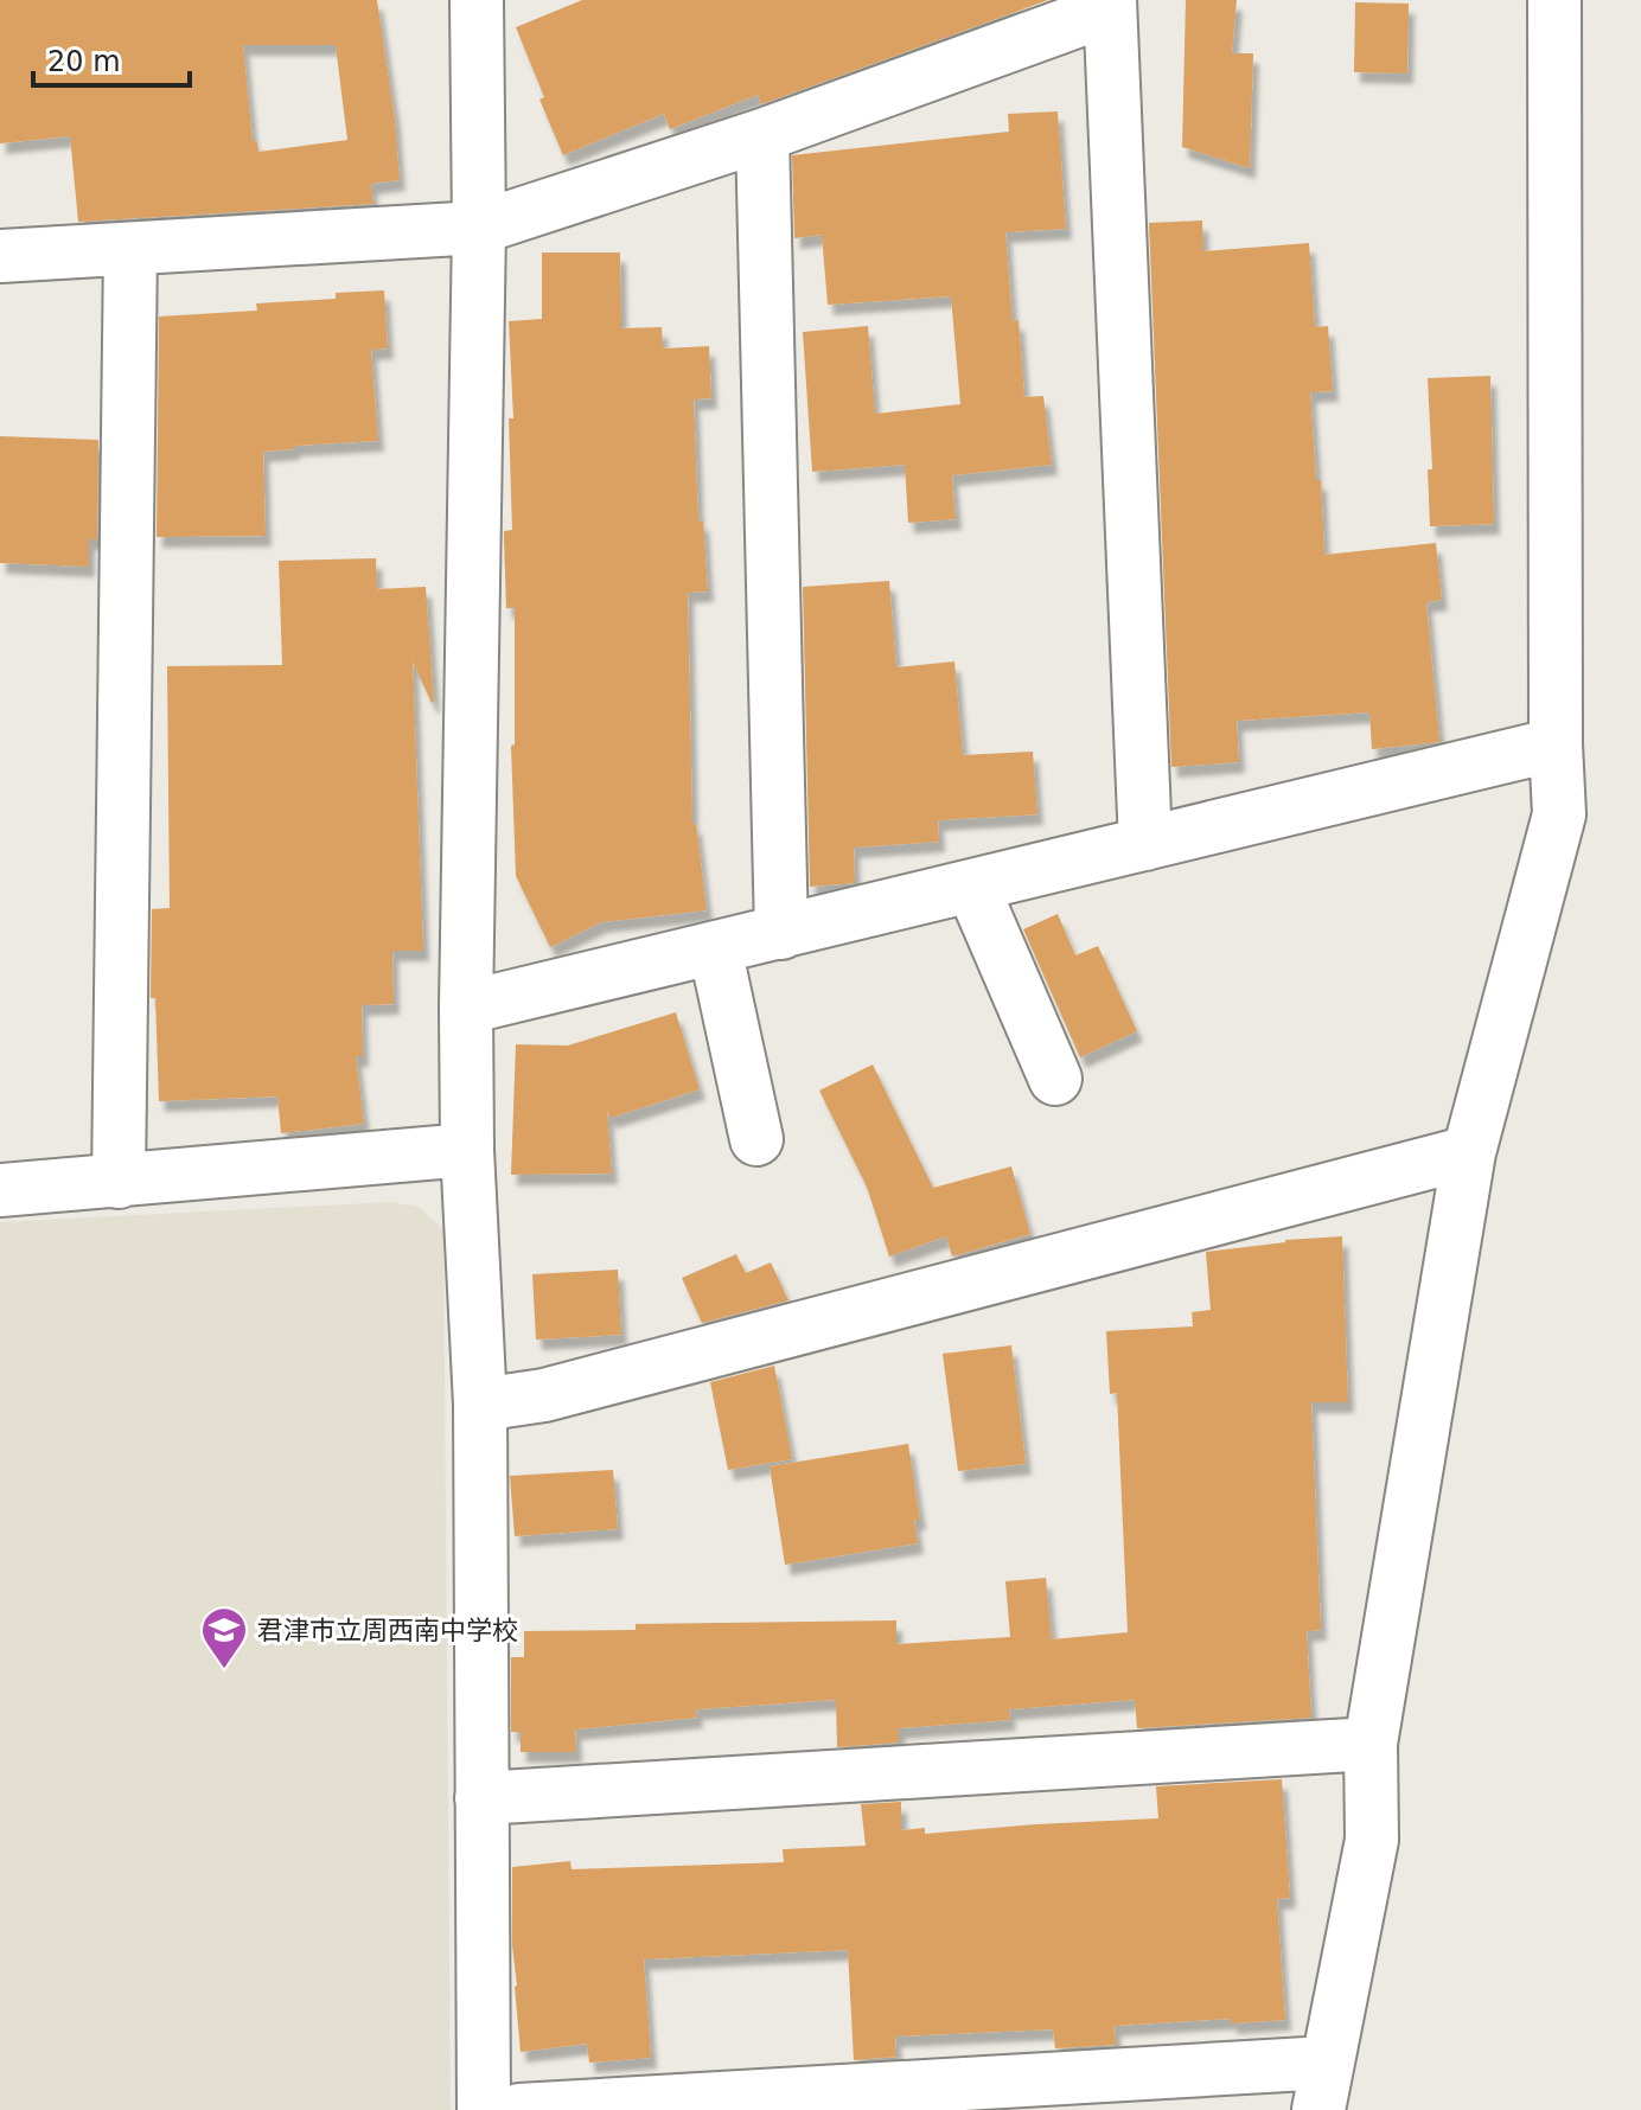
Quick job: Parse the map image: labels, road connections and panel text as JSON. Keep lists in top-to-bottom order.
{
  "places": {
    "school or university": ["君津市立周西南中学校"]
  },
  "scale_bar": "20 m"
}
